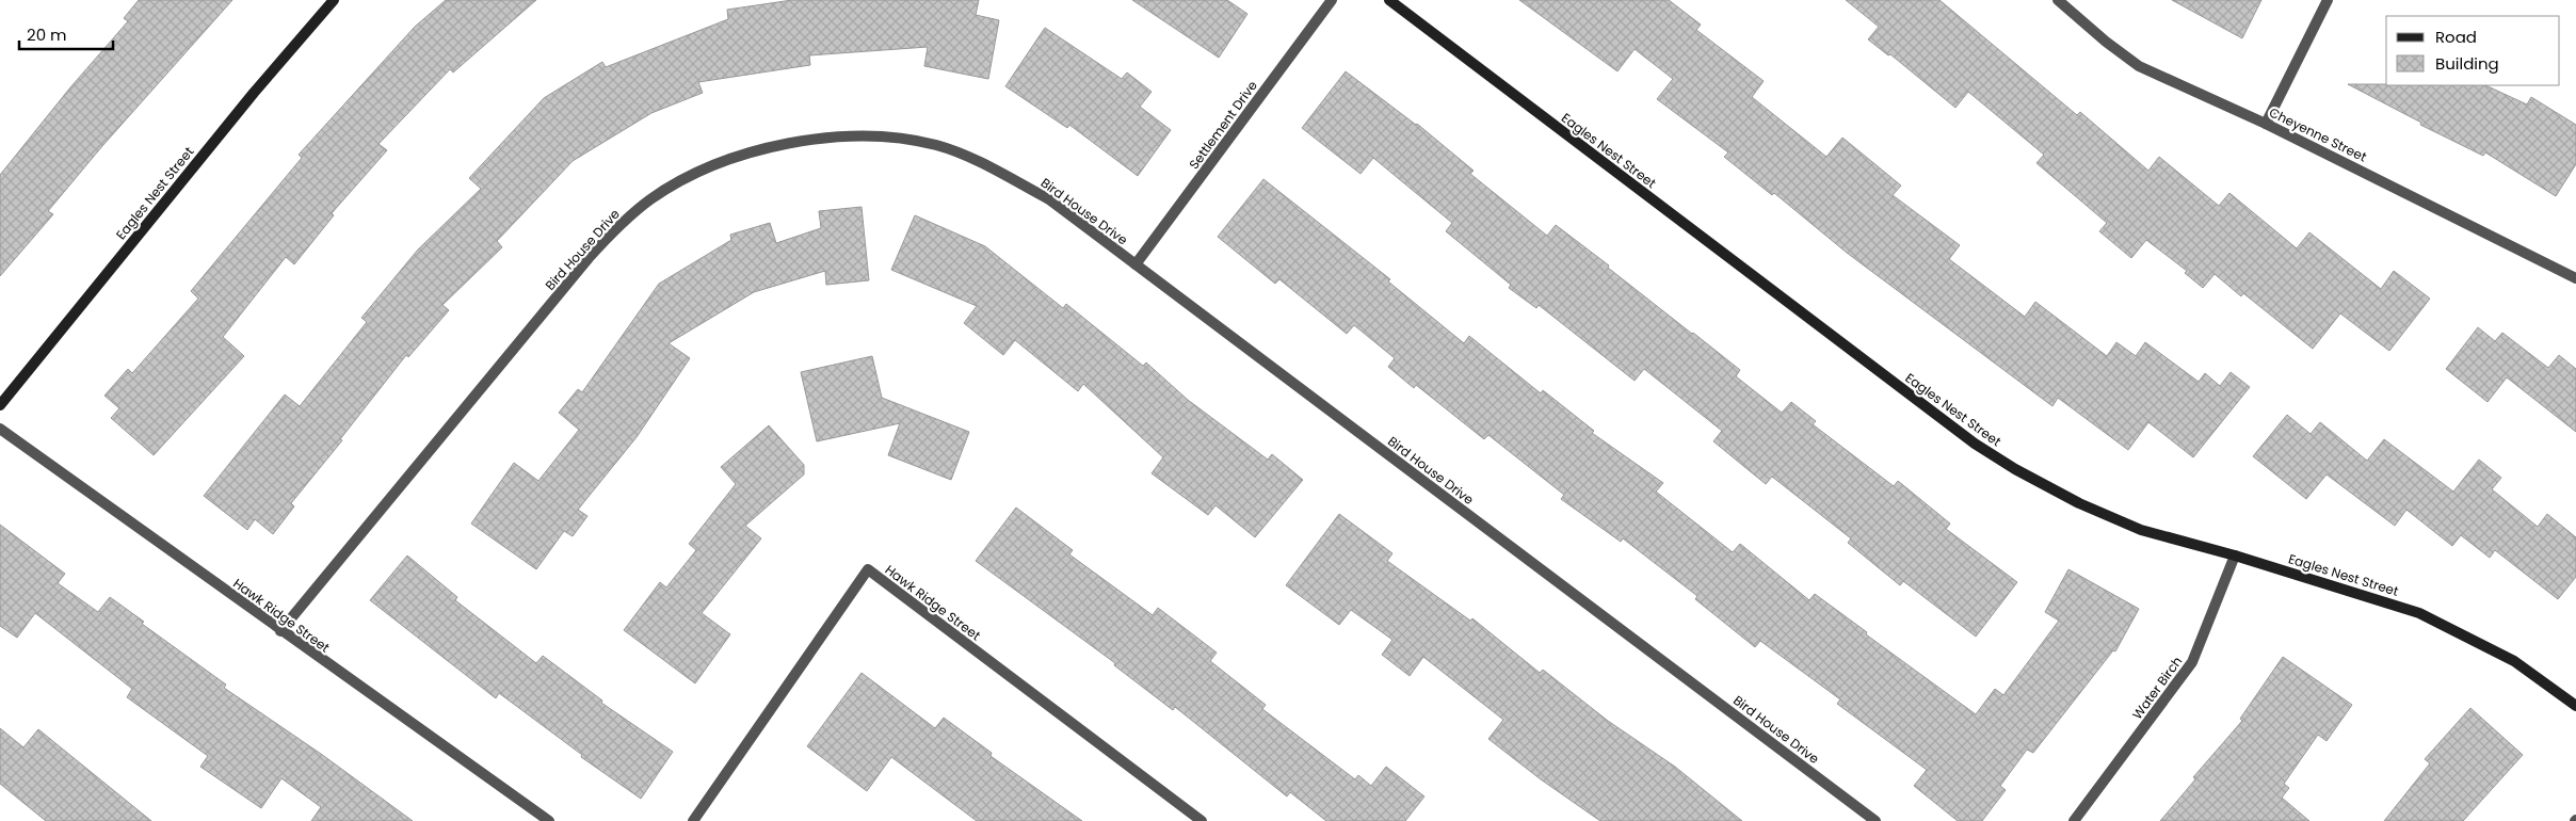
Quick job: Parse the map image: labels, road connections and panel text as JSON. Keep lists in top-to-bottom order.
{
  "streets": {
    "street": [
      "Settlement Drive",
      "Cheyenne Street",
      "Eagles Nest Street",
      "Bird House Drive",
      "Hawk Ridge Street",
      "Water Birch"
    ]
  },
  "crossings": [
    ["Settlement Drive", "Bird House Drive"],
    ["Eagles Nest Street", "Water Birch"],
    ["Bird House Drive", "Hawk Ridge Street"]
  ],
  "legend": ["Road", "Building"],
  "scale_bar": "20 m"
}
